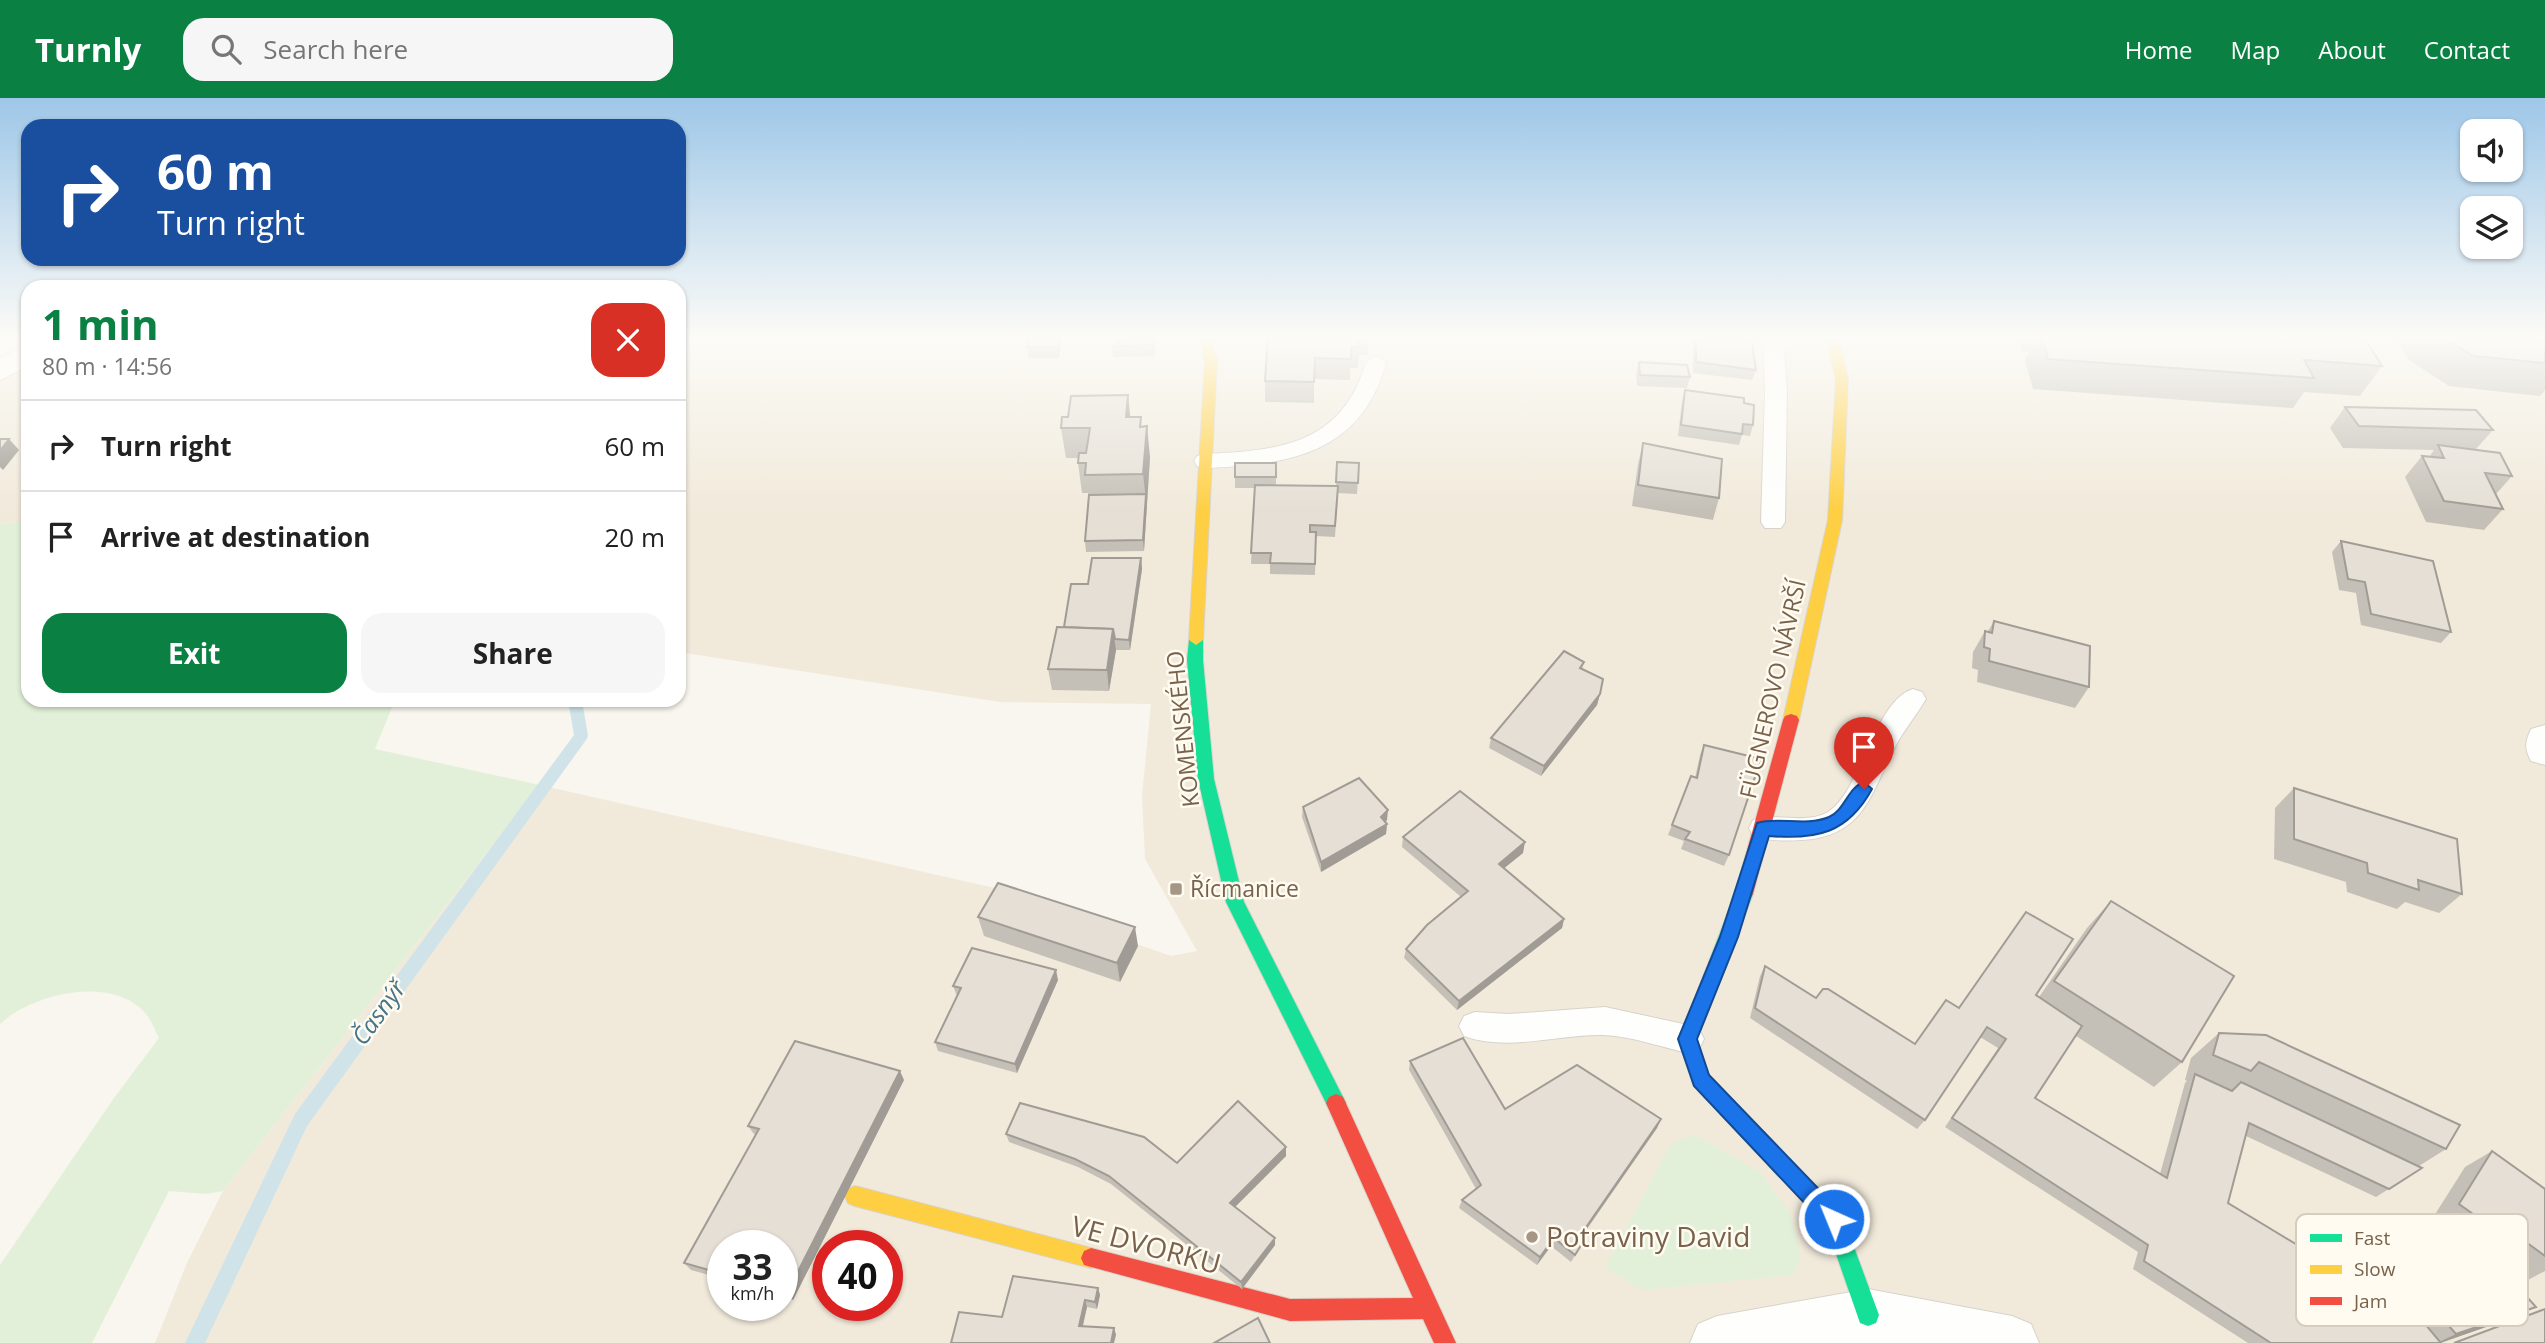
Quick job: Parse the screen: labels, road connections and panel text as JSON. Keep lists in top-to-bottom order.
{
  "streets": {
    "street": ["FÜGNEROVO NÁVRŠÍ", "KOMENSKÉHO", "VE DVORKU"]
  },
  "crossings": [
    ["KOMENSKÉHO", "VE DVORKU"]
  ],
  "water": ["Časnýř"],
  "places": {
    "transit": ["Řícmanice"],
    "other": ["Potraviny David"]
  },
  "legend": ["Fast", "Slow", "Jam"],
  "page": {
    "header": "Turnly",
    "search": "Search here",
    "nav": [
      "Home",
      "Map",
      "About",
      "Contact"
    ],
    "turn": ["60 m", "Turn right"],
    "heading": ["1 min", "80 m · 14:56"],
    "list": [
      {
        "name": "Turn right",
        "value": "60 m"
      },
      {
        "name": "Arrive at destination",
        "value": "20 m"
      }
    ],
    "buttons": ["Exit", "Share"],
    "speed": "33 km/h",
    "limit": "40"
  }
}
